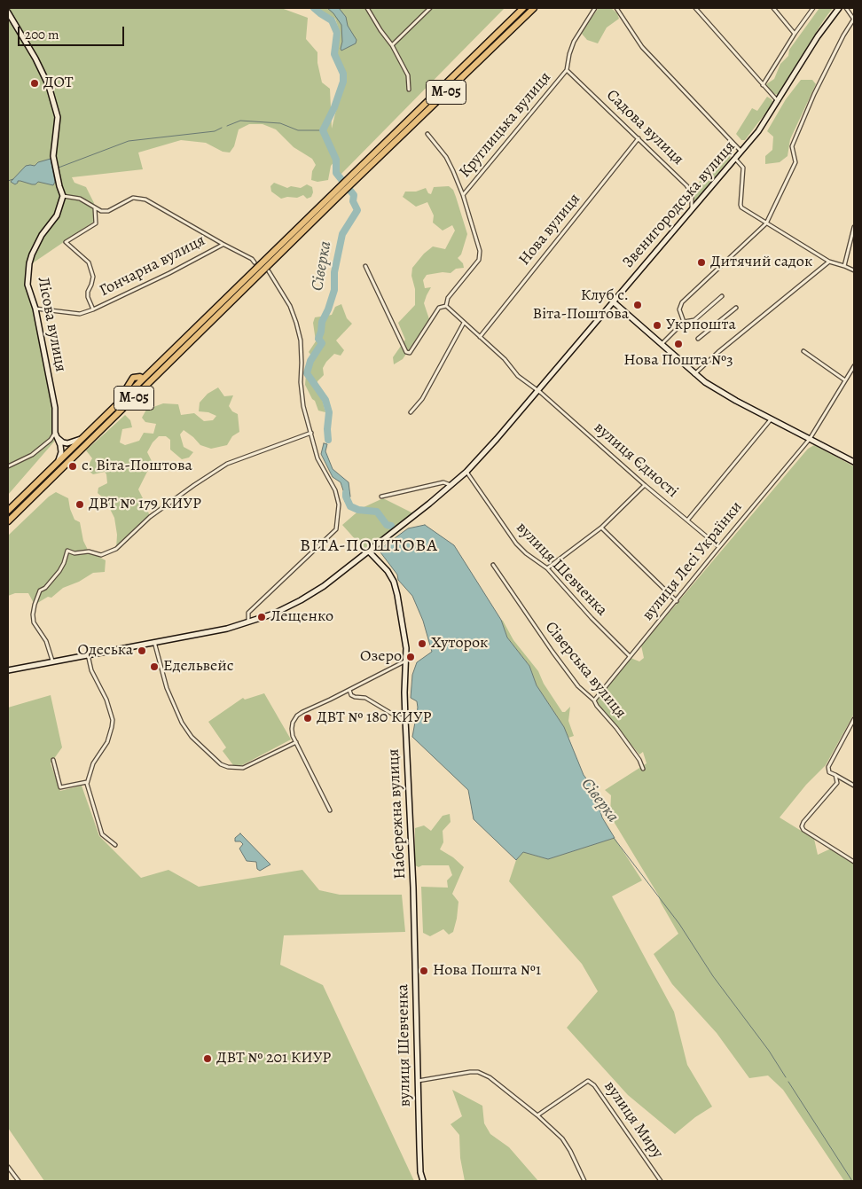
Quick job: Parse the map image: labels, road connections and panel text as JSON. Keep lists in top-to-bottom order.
{
  "streets": {
    "highway": ["М-05"],
    "street": [
      "Круглицька вулиця",
      "Садова вулиця",
      "Звенигородська вулиця",
      "Нова вулиця",
      "Гончарна вулиця",
      "Лісова вулиця",
      "вулиця Єдності",
      "вулиця Лесі Українки",
      "вулиця Шевченка",
      "Сіверська вулиця",
      "Набережна вулиця",
      "вулиця Миру"
    ]
  },
  "crossings": [
    ["М-05", "Лісова вулиця"],
    ["Круглицька вулиця", "Садова вулиця"],
    ["Садова вулиця", "Звенигородська вулиця"],
    ["Садова вулиця", "Нова вулиця"],
    ["Звенигородська вулиця", "вулиця Єдності"],
    ["Звенигородська вулиця", "вулиця Шевченка"],
    ["Звенигородська вулиця", "Набережна вулиця"],
    ["Гончарна вулиця", "Лісова вулиця"],
    ["вулиця Єдності", "вулиця Лесі Українки"],
    ["вулиця Лесі Українки", "вулиця Шевченка"],
    ["вулиця Лесі Українки", "Сіверська вулиця"],
    ["вулиця Шевченка", "Набережна вулиця"]
  ],
  "districts": ["ВІТА-ПОШТОВА"],
  "water": ["Сіверка"],
  "places": [
    "ДОТ",
    "Дитячий садок",
    "Клуб с. Віта-Поштова",
    "Укрпошта",
    "Нова Пошта №3",
    "с. Віта-Поштова",
    "ДВТ № 179 КИУР",
    "Лещенко",
    "Хуторок",
    "Одеська",
    "Озеро",
    "Едельвейс",
    "ДВТ № 180 КИУР",
    "Нова Пошта №1",
    "ДВТ № 201 КИУР"
  ],
  "scale_bar": "200 m"
}
